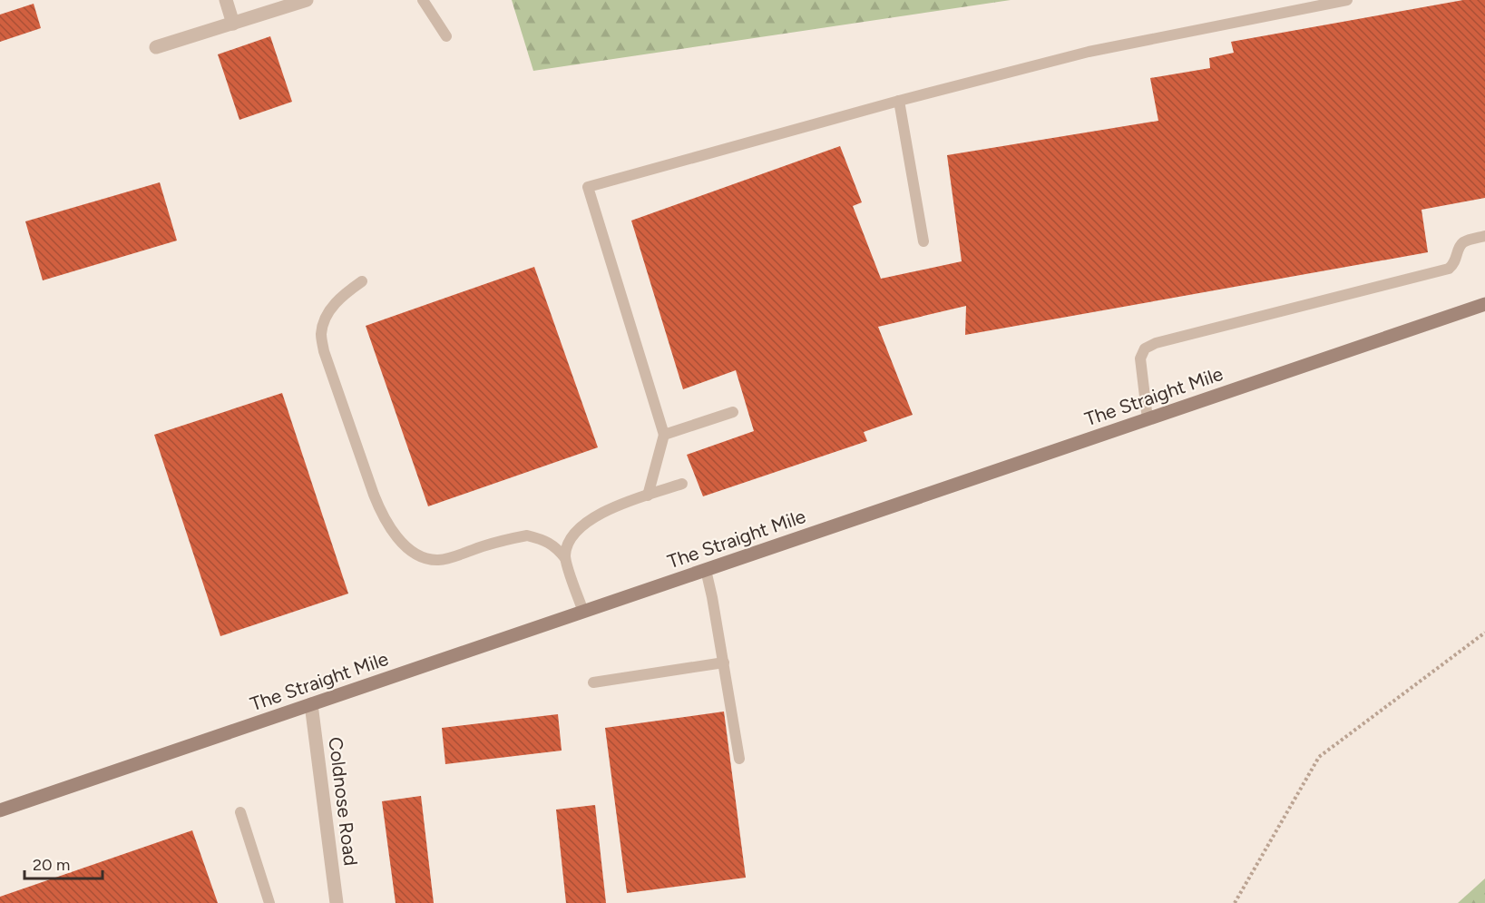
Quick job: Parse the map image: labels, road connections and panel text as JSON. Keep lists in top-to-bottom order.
{
  "streets": {
    "main road": ["The Straight Mile"],
    "street": ["Coldnose Road"]
  },
  "crossings": [
    ["The Straight Mile", "Coldnose Road"]
  ],
  "scale_bar": "20 m"
}
